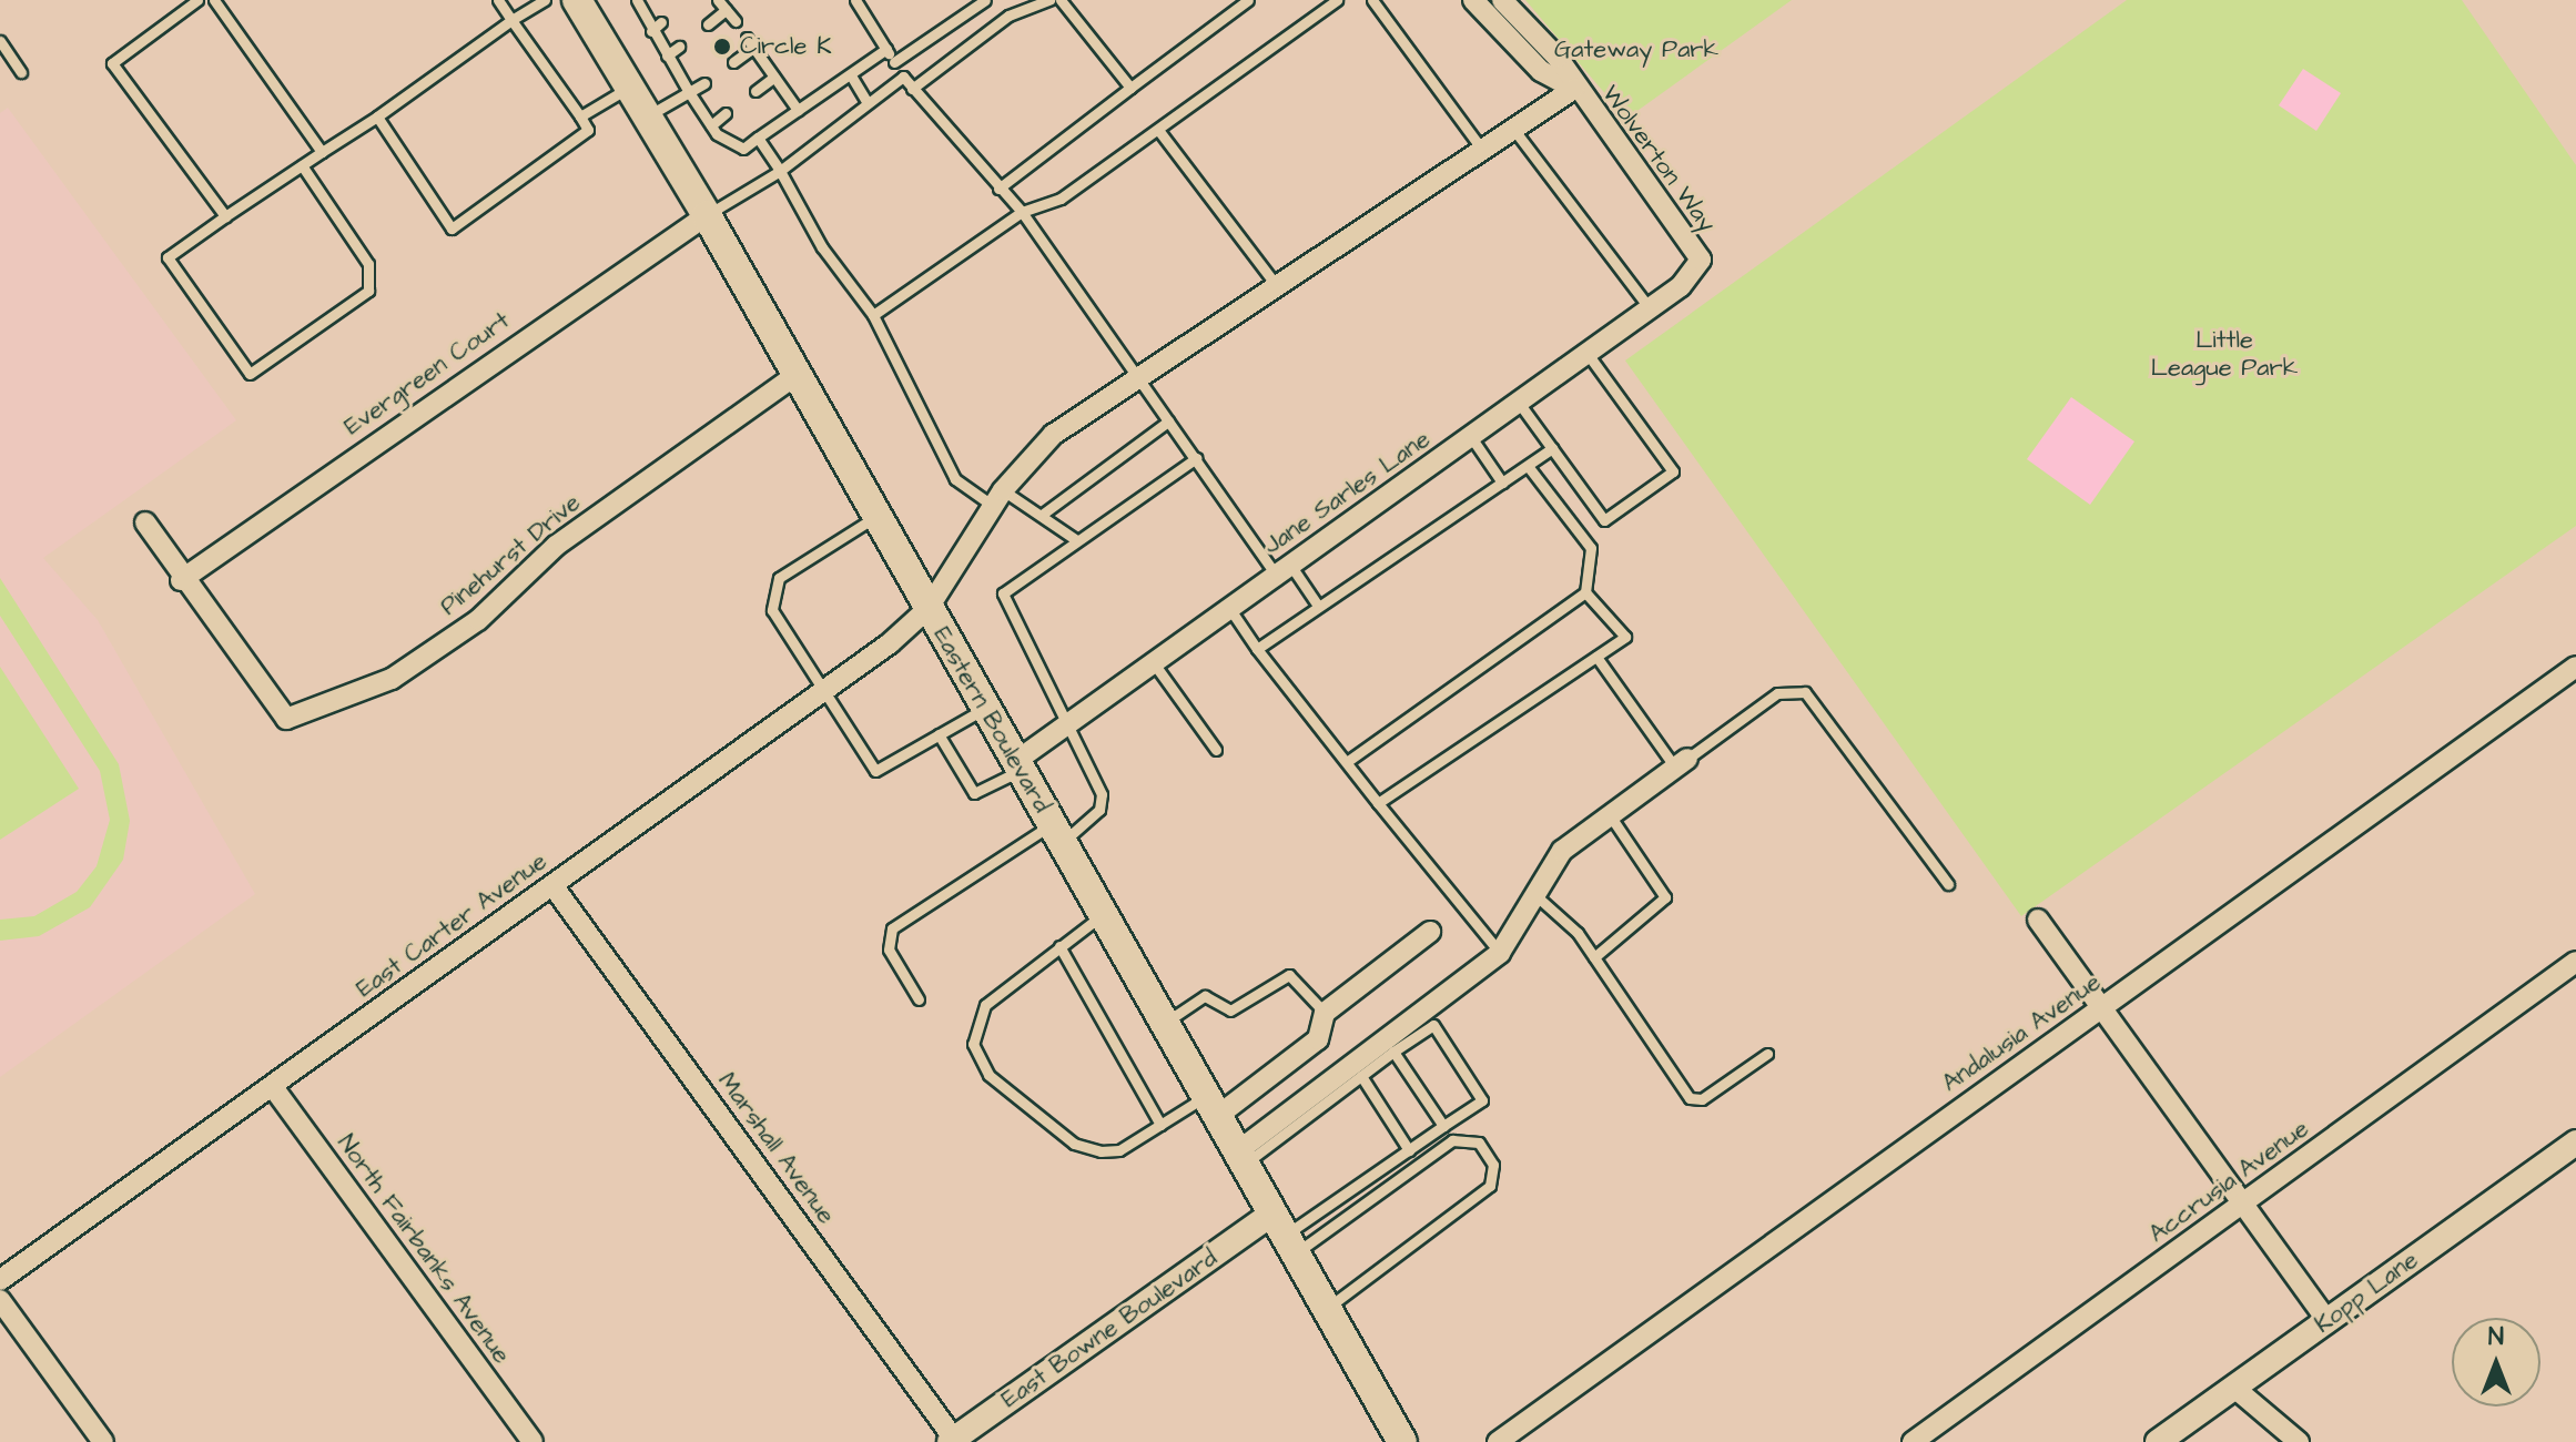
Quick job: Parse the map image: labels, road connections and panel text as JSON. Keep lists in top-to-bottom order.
{
  "streets": {
    "main road": ["Eastern Boulevard"],
    "street": [
      "Wolverton Way",
      "Evergreen Court",
      "Jane Sarles Lane",
      "Pinehurst Drive",
      "East Carter Avenue",
      "Andalusia Avenue",
      "Marshall Avenue",
      "Accrusia Avenue",
      "North Fairbanks Avenue",
      "Kopp Lane",
      "East Bowne Boulevard"
    ]
  },
  "crossings": [
    ["Wolverton Way", "Jane Sarles Lane"],
    ["Wolverton Way", "East Carter Avenue"],
    ["Evergreen Court", "Pinehurst Drive"],
    ["Evergreen Court", "Eastern Boulevard"],
    ["Jane Sarles Lane", "Eastern Boulevard"],
    ["Pinehurst Drive", "Eastern Boulevard"],
    ["Eastern Boulevard", "East Carter Avenue"],
    ["Eastern Boulevard", "East Bowne Boulevard"],
    ["East Carter Avenue", "Marshall Avenue"],
    ["East Carter Avenue", "North Fairbanks Avenue"],
    ["Marshall Avenue", "East Bowne Boulevard"]
  ],
  "parks": ["Gateway Park", "Little League Park"],
  "places": ["Circle K"],
  "north": "top"
}
